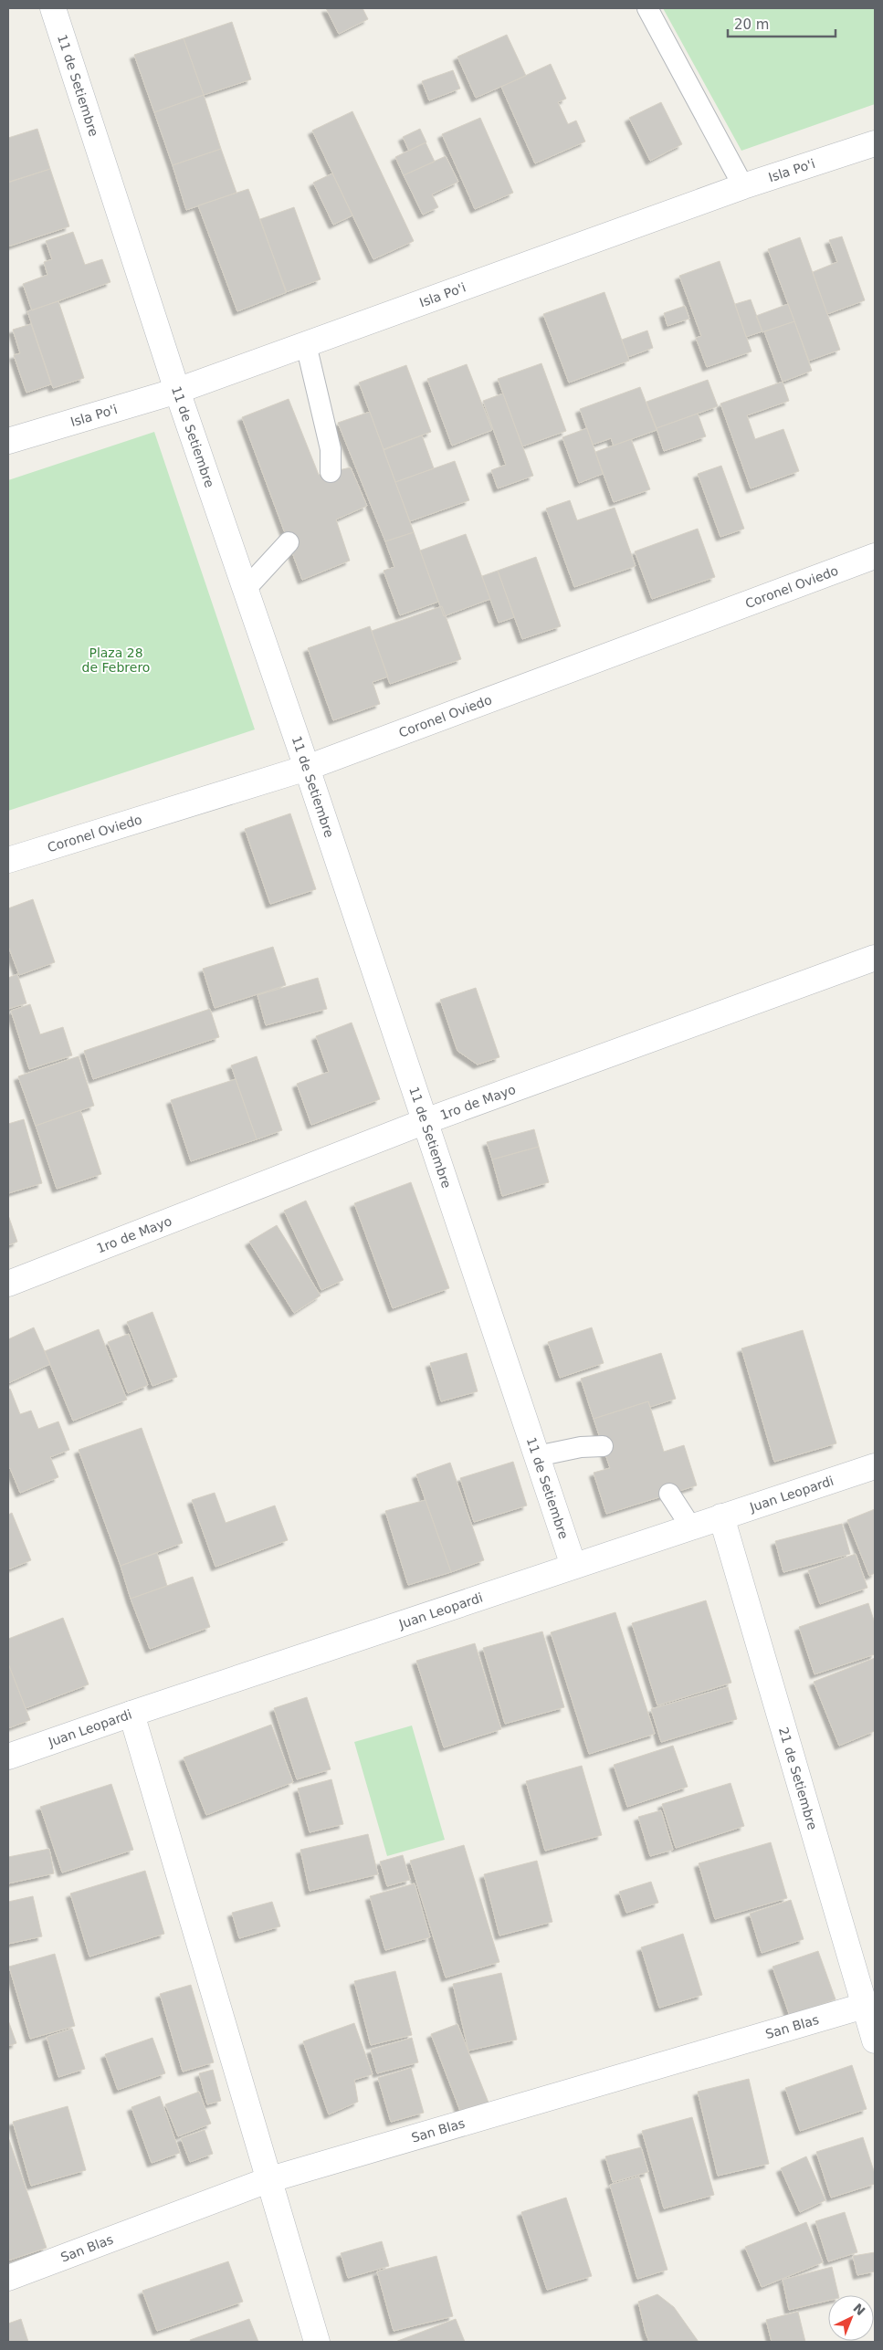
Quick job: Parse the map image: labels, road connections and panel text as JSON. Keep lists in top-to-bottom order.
{
  "streets": {
    "street": [
      "11 de Setiembre",
      "Isla Po'i",
      "Coronel Oviedo",
      "1ro de Mayo",
      "Juan Leopardi",
      "21 de Setiembre",
      "San Blas"
    ]
  },
  "crossings": [
    ["11 de Setiembre", "Isla Po'i"],
    ["11 de Setiembre", "Coronel Oviedo"],
    ["11 de Setiembre", "1ro de Mayo"],
    ["11 de Setiembre", "Juan Leopardi"],
    ["Juan Leopardi", "21 de Setiembre"],
    ["21 de Setiembre", "San Blas"]
  ],
  "parks": ["Plaza 28 de Febrero"],
  "scale_bar": "20 m",
  "north": "top right"
}
